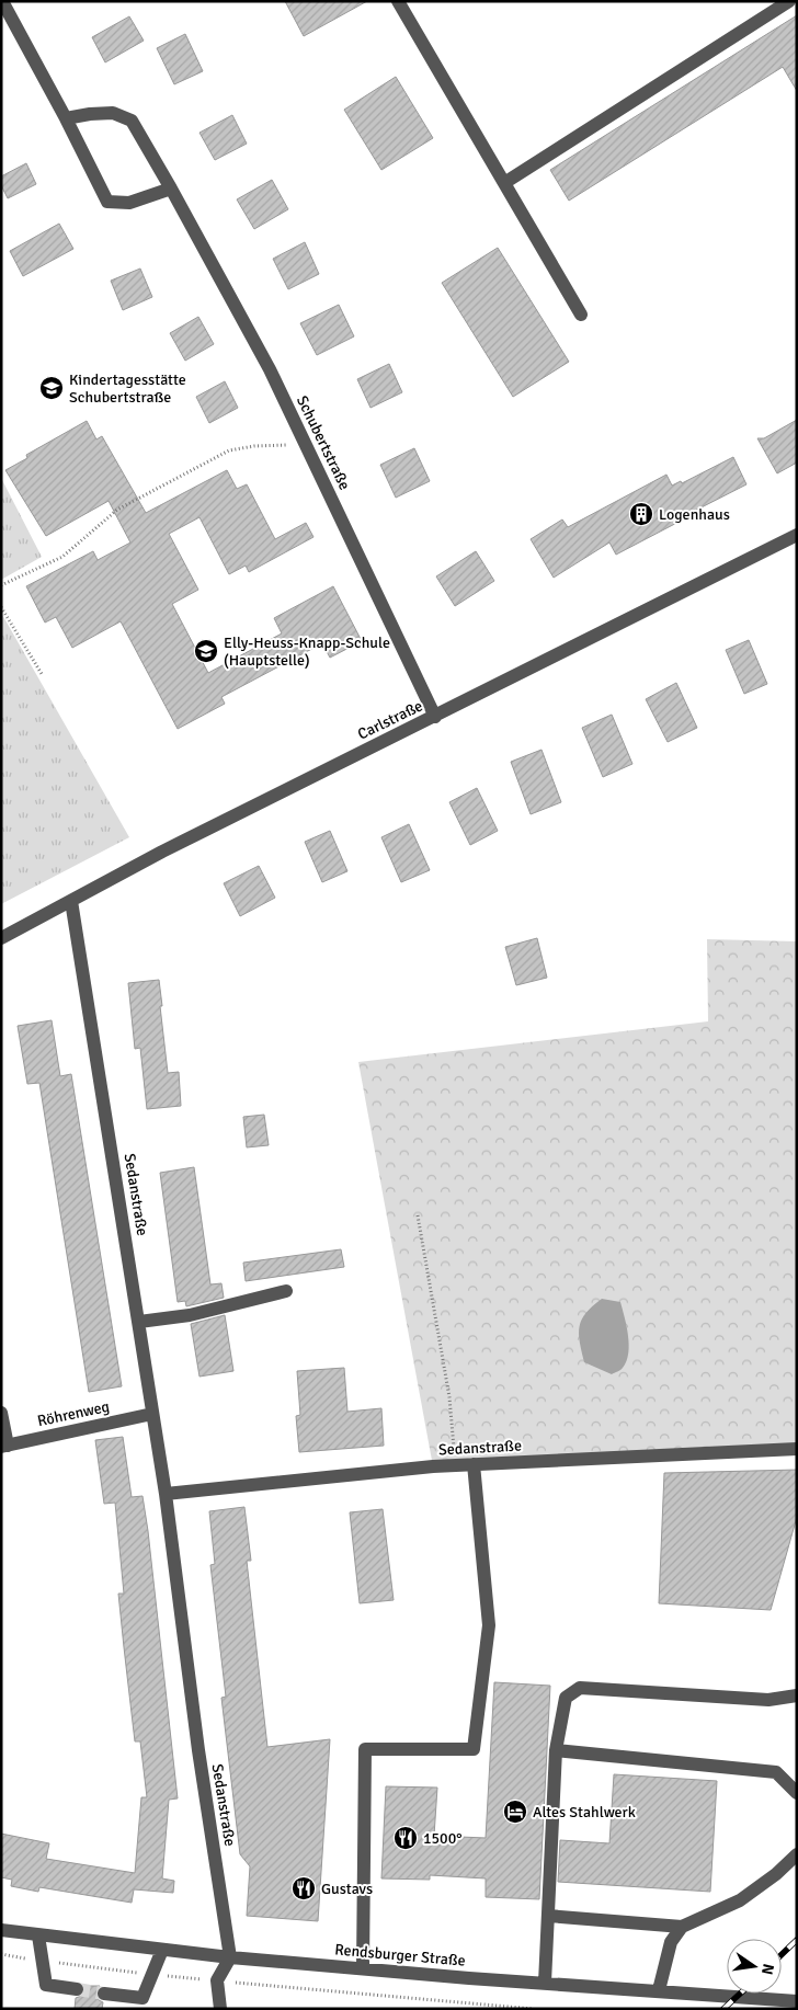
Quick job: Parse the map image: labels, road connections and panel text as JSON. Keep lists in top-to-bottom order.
{
  "streets": {
    "street": [
      "Schubertstraße",
      "Carlstraße",
      "Sedanstraße",
      "Röhrenweg",
      "Rendsburger Straße"
    ]
  },
  "crossings": [
    ["Schubertstraße", "Carlstraße"],
    ["Carlstraße", "Sedanstraße"],
    ["Sedanstraße", "Röhrenweg"],
    ["Sedanstraße", "Rendsburger Straße"]
  ],
  "places": {
    "school or university": ["Kindertagesstätte Schubertstraße", "Elly-Heuss-Knapp-Schule (Hauptstelle)"],
    "building": ["Logenhaus"],
    "hotel": ["Altes Stahlwerk"],
    "restaurant": ["1500°", "Gustavs"]
  },
  "north": "right"
}
